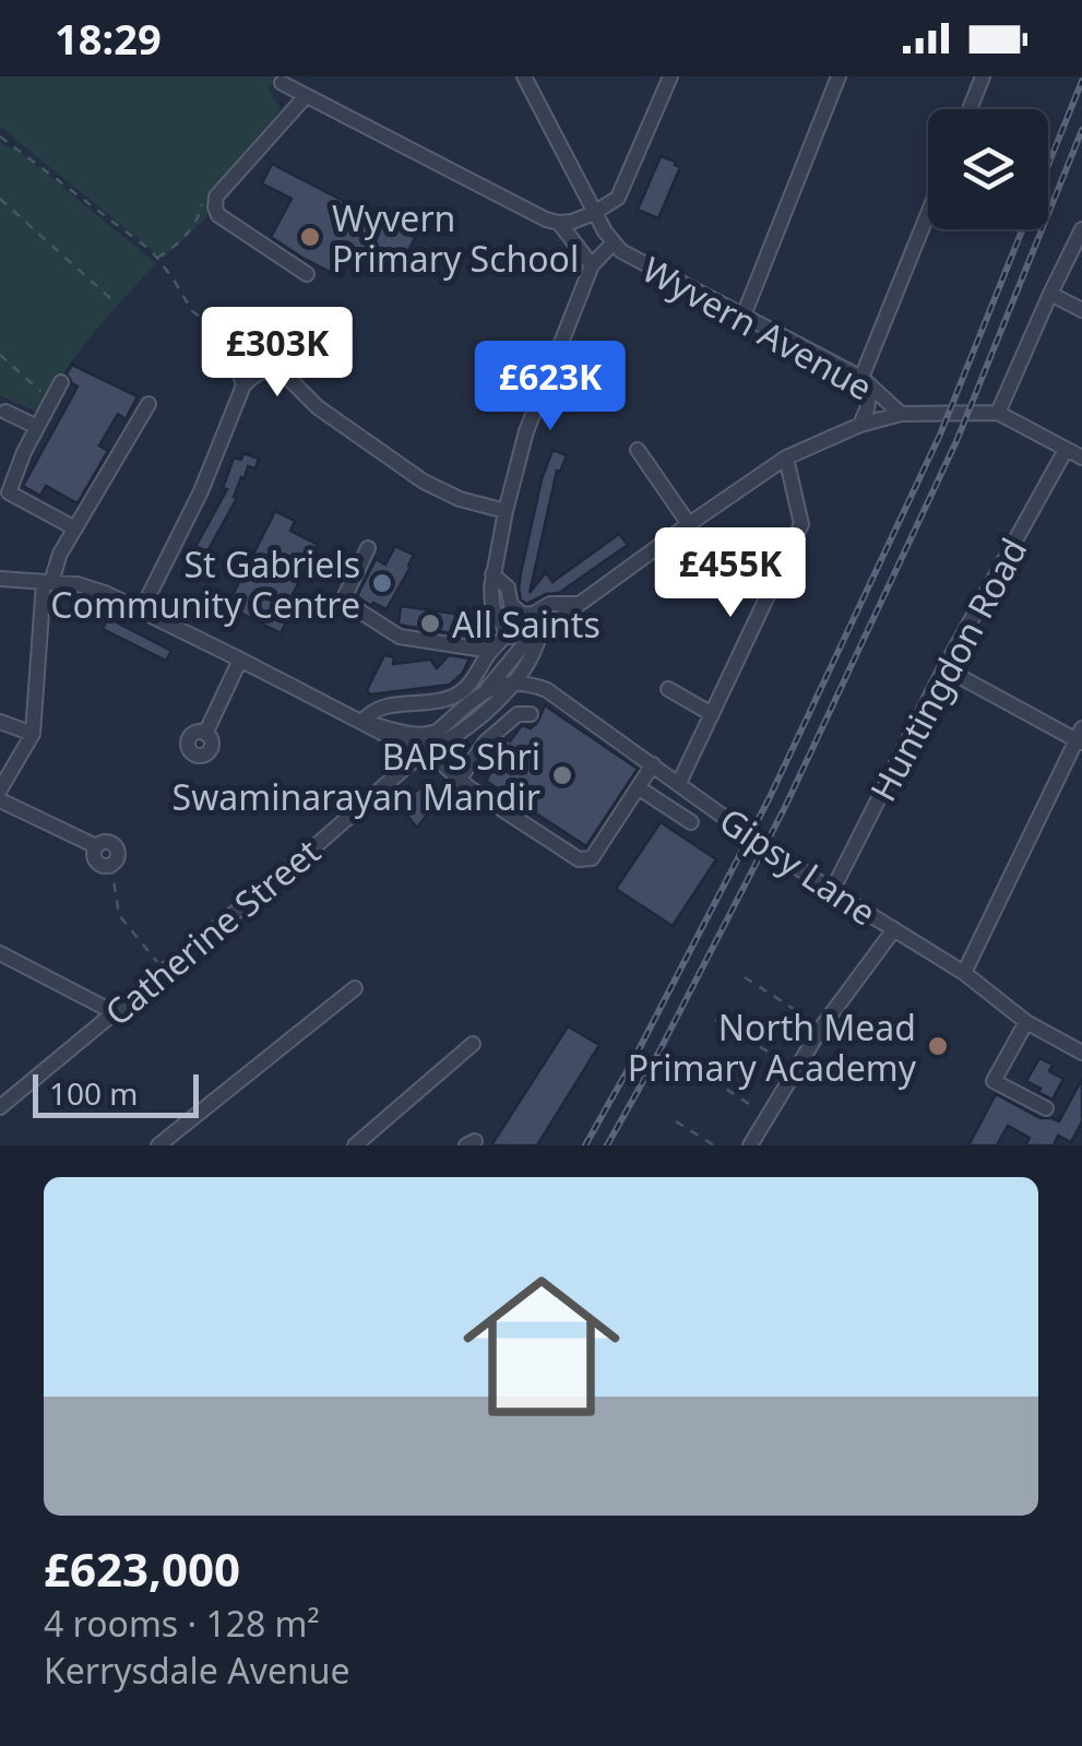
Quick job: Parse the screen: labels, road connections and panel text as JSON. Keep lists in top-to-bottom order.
{
  "streets": {
    "street": [
      "Wyvern Avenue",
      "Huntingdon Road",
      "Gipsy Lane",
      "Catherine Street"
    ]
  },
  "crossings": [
    ["Huntingdon Road", "Gipsy Lane"]
  ],
  "places": [
    "Wyvern Primary School",
    "St Gabriels Community Centre",
    "All Saints",
    "BAPS Shri Swaminarayan Mandir",
    "North Mead Primary Academy"
  ],
  "scale_bar": "100 m",
  "page": {
    "status": "18:29",
    "price": ["£303K", "£623K", "£455K"],
    "scale": "100 m",
    "list": [
      {
        "name": "£623,000",
        "note": "4 rooms · 128 m² · Kerrysdale Avenue"
      }
    ]
  }
}
